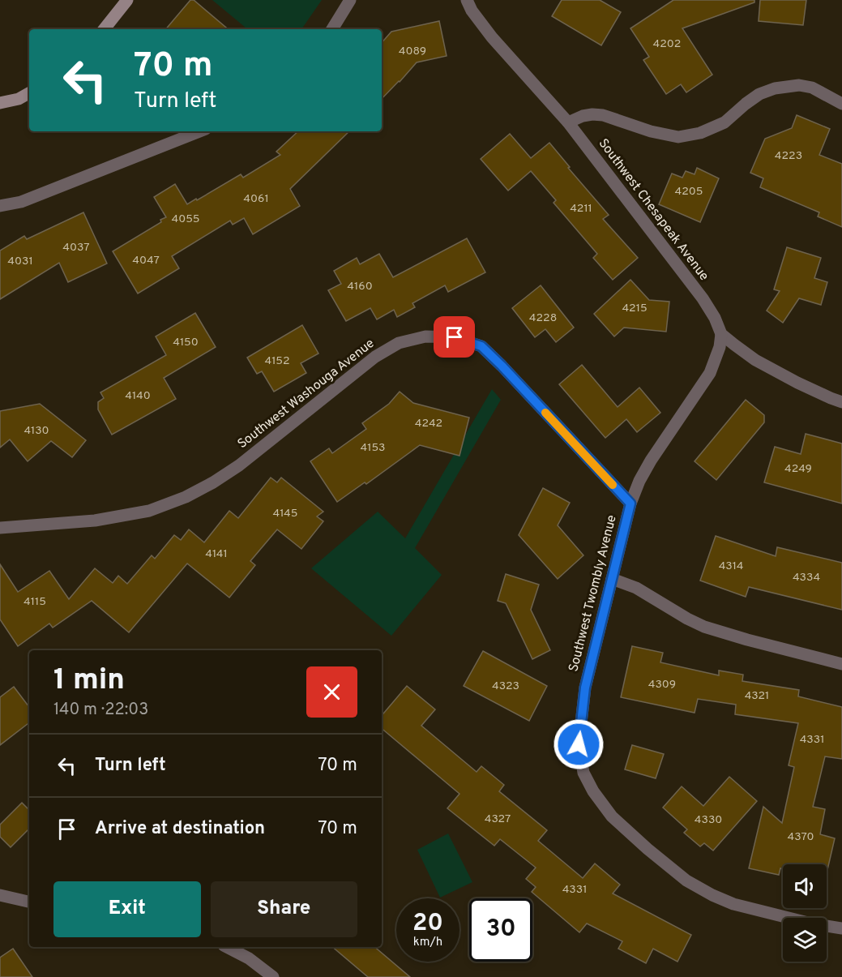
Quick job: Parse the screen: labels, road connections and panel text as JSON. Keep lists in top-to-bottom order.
{
  "streets": {
    "street": ["Southwest Chesapeak Avenue", "Southwest Washouga Avenue", "Southwest Twombly Avenue"]
  },
  "crossings": [
    ["Southwest Chesapeak Avenue", "Southwest Twombly Avenue"],
    ["Southwest Washouga Avenue", "Southwest Twombly Avenue"]
  ],
  "house_numbers": [
    "4202",
    "4089",
    "4223",
    "4205",
    "4061",
    "4211",
    "4055",
    "4037",
    "4047",
    "4031",
    "4160",
    "4215",
    "4228",
    "4150",
    "4152",
    "4140",
    "4242",
    "4130",
    "4153",
    "4249",
    "4145",
    "4141",
    "4314",
    "4334",
    "4115",
    "4309",
    "4323",
    "4321",
    "4331",
    "4327",
    "4330",
    "4370",
    "4331"
  ],
  "page": {
    "turn": ["70 m", "Turn left"],
    "heading": ["1 min", "140 m · 22:03"],
    "list": [
      {
        "name": "Turn left",
        "value": "70 m"
      },
      {
        "name": "Arrive at destination",
        "value": "70 m"
      }
    ],
    "buttons": ["Exit", "Share"],
    "speed": "20 km/h",
    "limit": "30"
  }
}
